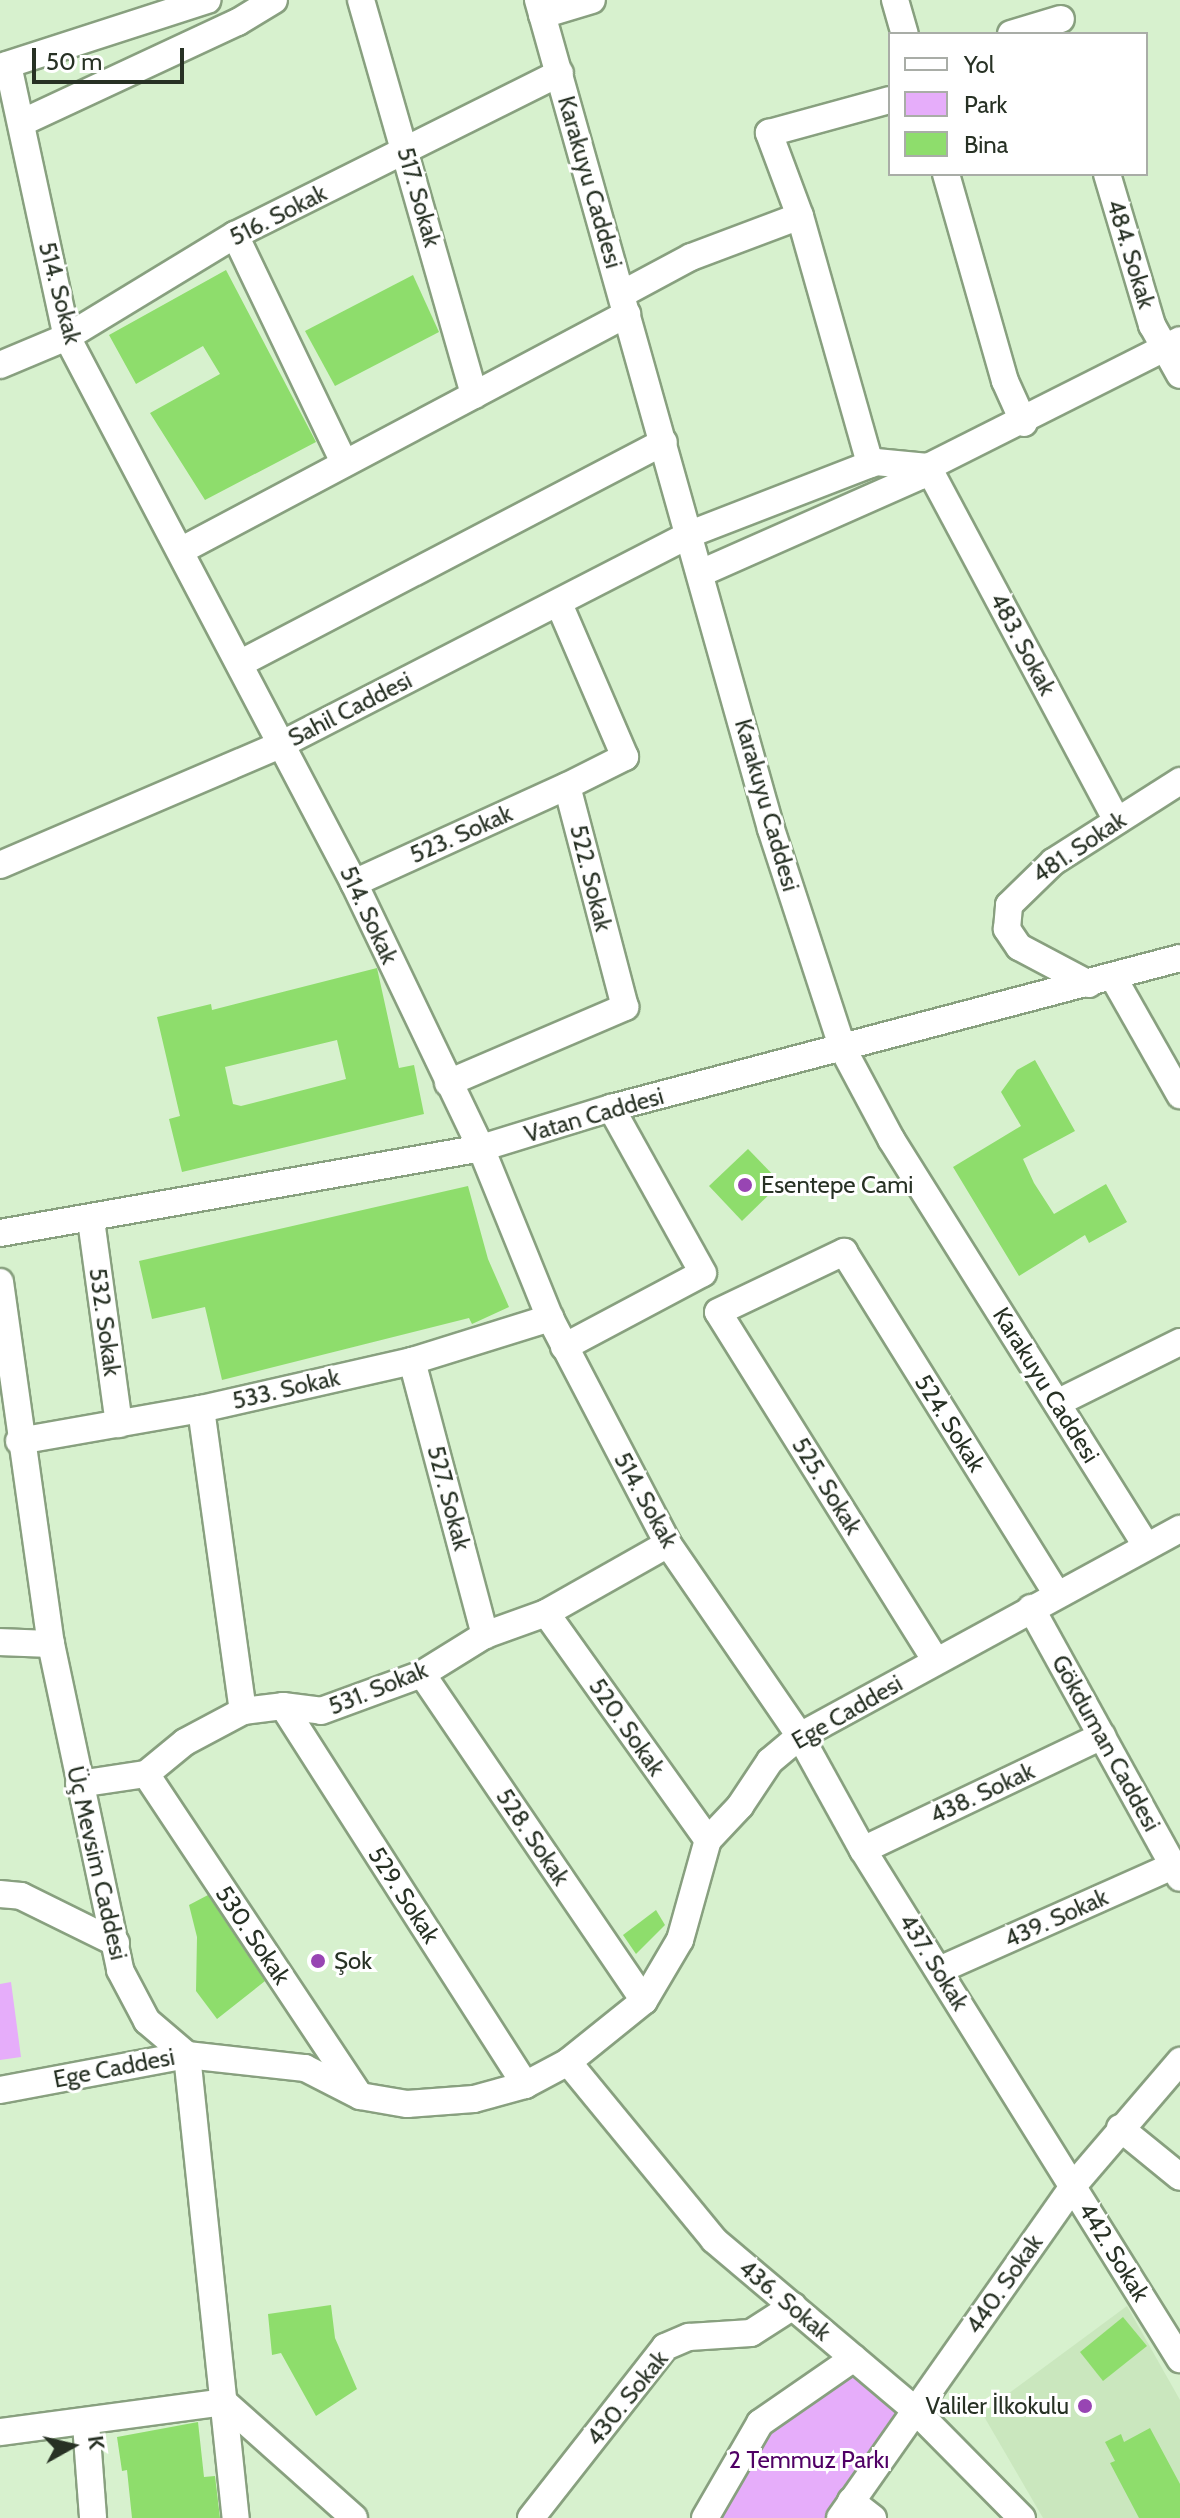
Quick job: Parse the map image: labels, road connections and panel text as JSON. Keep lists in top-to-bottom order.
{
  "streets": {
    "street": [
      "Karakuyu Caddesi",
      "517. Sokak",
      "516. Sokak",
      "484. Sokak",
      "514. Sokak",
      "483. Sokak",
      "Sahil Caddesi",
      "523. Sokak",
      "481. Sokak",
      "522. Sokak",
      "Vatan Caddesi",
      "532. Sokak",
      "533. Sokak",
      "524. Sokak",
      "525. Sokak",
      "527. Sokak",
      "531. Sokak",
      "Ege Caddesi",
      "520. Sokak",
      "Gökduman Caddesi",
      "438. Sokak",
      "528. Sokak",
      "Üç Mevsim Caddesi",
      "529. Sokak",
      "439. Sokak",
      "530. Sokak",
      "437. Sokak",
      "442. Sokak",
      "440. Sokak",
      "436. Sokak",
      "430. Sokak"
    ]
  },
  "crossings": [
    ["Karakuyu Caddesi", "516. Sokak"],
    ["Karakuyu Caddesi", "Sahil Caddesi"],
    ["Karakuyu Caddesi", "Vatan Caddesi"],
    ["Karakuyu Caddesi", "Ege Caddesi"],
    ["517. Sokak", "516. Sokak"],
    ["516. Sokak", "514. Sokak"],
    ["514. Sokak", "Sahil Caddesi"],
    ["514. Sokak", "523. Sokak"],
    ["514. Sokak", "522. Sokak"],
    ["514. Sokak", "Vatan Caddesi"],
    ["514. Sokak", "533. Sokak"],
    ["514. Sokak", "531. Sokak"],
    ["514. Sokak", "Ege Caddesi"],
    ["514. Sokak", "437. Sokak"],
    ["483. Sokak", "Sahil Caddesi"],
    ["483. Sokak", "481. Sokak"],
    ["523. Sokak", "522. Sokak"],
    ["481. Sokak", "Vatan Caddesi"],
    ["Vatan Caddesi", "532. Sokak"],
    ["532. Sokak", "533. Sokak"],
    ["533. Sokak", "527. Sokak"],
    ["533. Sokak", "Üç Mevsim Caddesi"],
    ["524. Sokak", "525. Sokak"],
    ["524. Sokak", "Ege Caddesi"],
    ["525. Sokak", "Ege Caddesi"],
    ["527. Sokak", "531. Sokak"],
    ["531. Sokak", "520. Sokak"],
    ["531. Sokak", "528. Sokak"],
    ["531. Sokak", "529. Sokak"],
    ["531. Sokak", "530. Sokak"],
    ["Ege Caddesi", "520. Sokak"],
    ["Ege Caddesi", "Gökduman Caddesi"],
    ["Ege Caddesi", "528. Sokak"],
    ["Ege Caddesi", "Üç Mevsim Caddesi"],
    ["Ege Caddesi", "529. Sokak"],
    ["Ege Caddesi", "530. Sokak"],
    ["Ege Caddesi", "437. Sokak"],
    ["Ege Caddesi", "436. Sokak"],
    ["Gökduman Caddesi", "438. Sokak"],
    ["Gökduman Caddesi", "439. Sokak"],
    ["438. Sokak", "437. Sokak"],
    ["439. Sokak", "437. Sokak"],
    ["437. Sokak", "442. Sokak"],
    ["437. Sokak", "440. Sokak"],
    ["442. Sokak", "440. Sokak"],
    ["440. Sokak", "436. Sokak"],
    ["436. Sokak", "430. Sokak"]
  ],
  "parks": ["2 Temmuz Parkı"],
  "places": ["Esentepe Cami", "Şok", "Valiler İlkokulu"],
  "legend": ["Yol", "Park", "Bina"],
  "scale_bar": "50 m",
  "north": "right"
}
